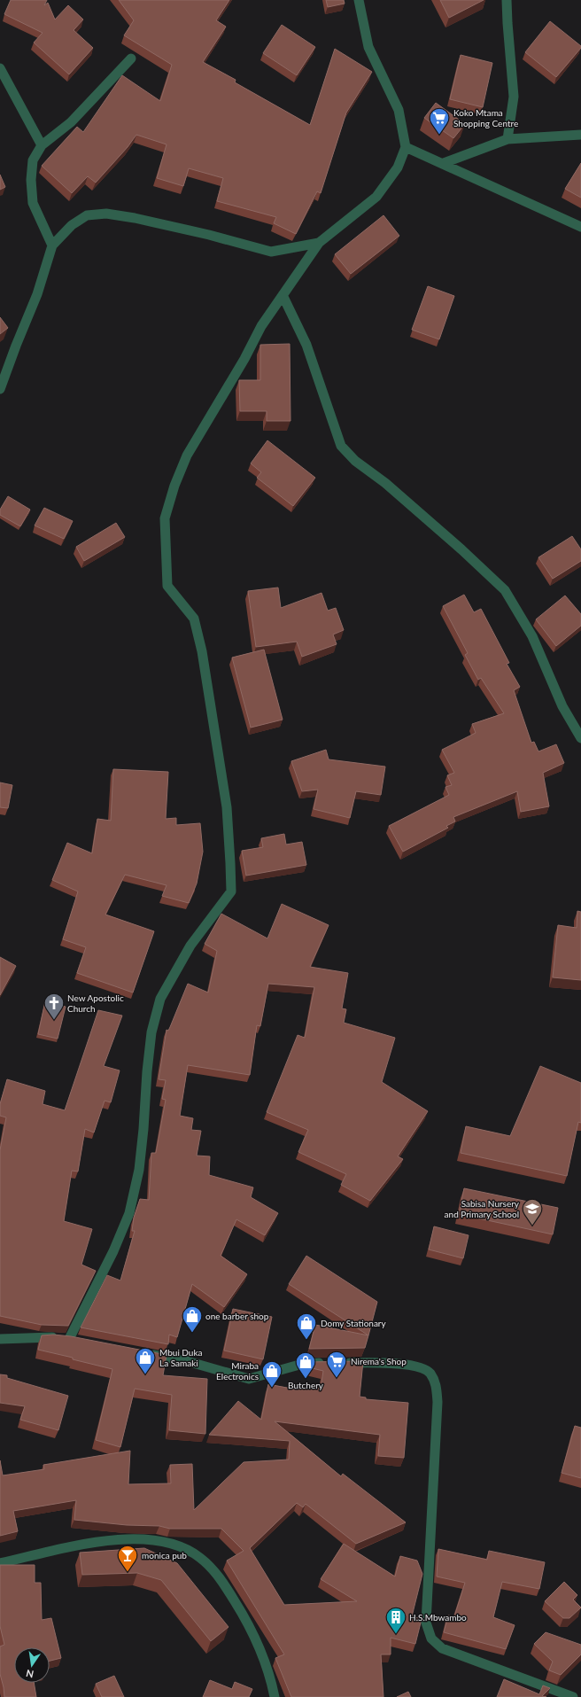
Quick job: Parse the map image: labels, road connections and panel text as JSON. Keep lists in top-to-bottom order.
{
  "places": {
    "supermarket": ["Koko Mtama Shopping Centre", "Nirema's Shop"],
    "church": ["New Apostolic Church"],
    "school or university": ["Sabisa Nursery and Primary School"],
    "shop": [
      "one barber shop",
      "Domy Stationary",
      "Mbui Duka La Samaki",
      "Butchery",
      "Miraba Electronics"
    ],
    "bar": ["monica pub"],
    "building": ["H.S.Mbwambo"]
  },
  "north": "bottom"
}
